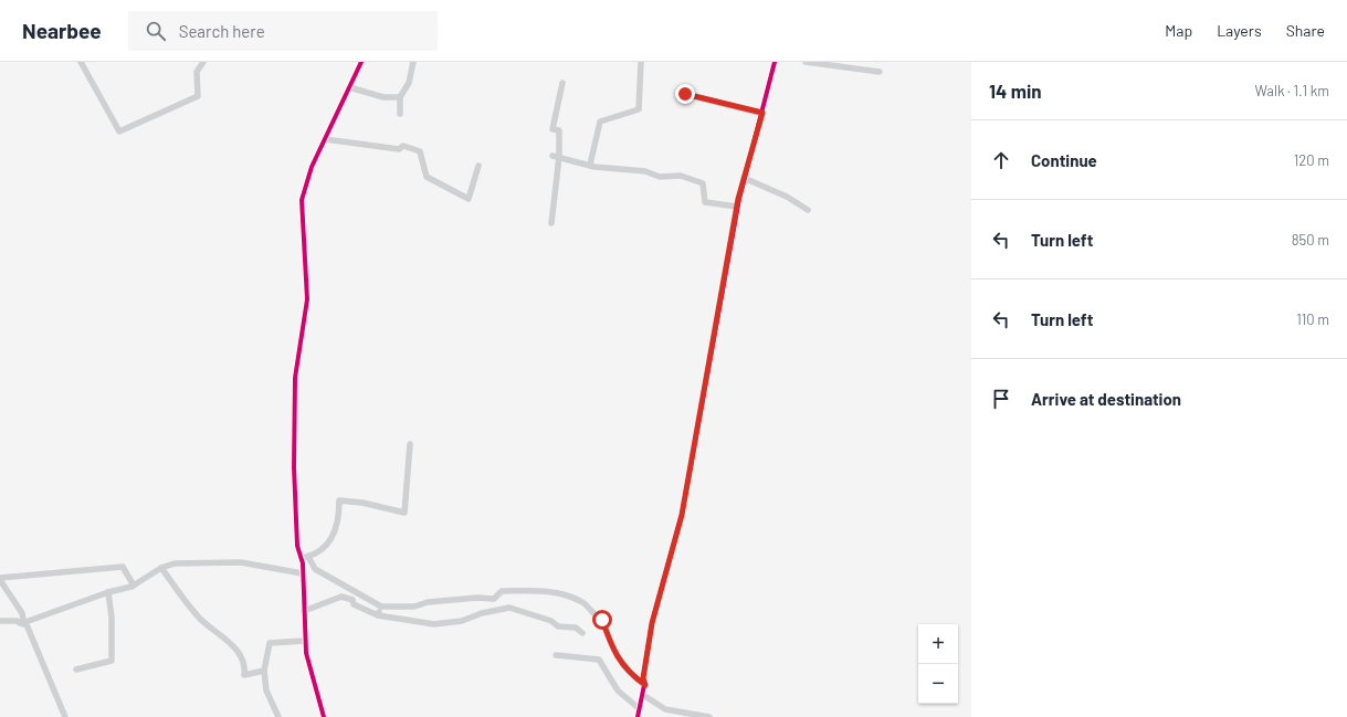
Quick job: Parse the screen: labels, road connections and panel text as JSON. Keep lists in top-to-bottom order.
{
  "page": {
    "header": "Nearbee",
    "search": "Search here",
    "nav": ["Map", "Layers", "Share"],
    "heading": ["14 min", "Walk · 1.1 km"],
    "list": [
      ["Continue", "120 m"],
      ["Turn left", "850 m"],
      ["Turn left", "110 m"],
      "Arrive at destination"
    ],
    "map_buttons": ["+", "−"]
  }
}
